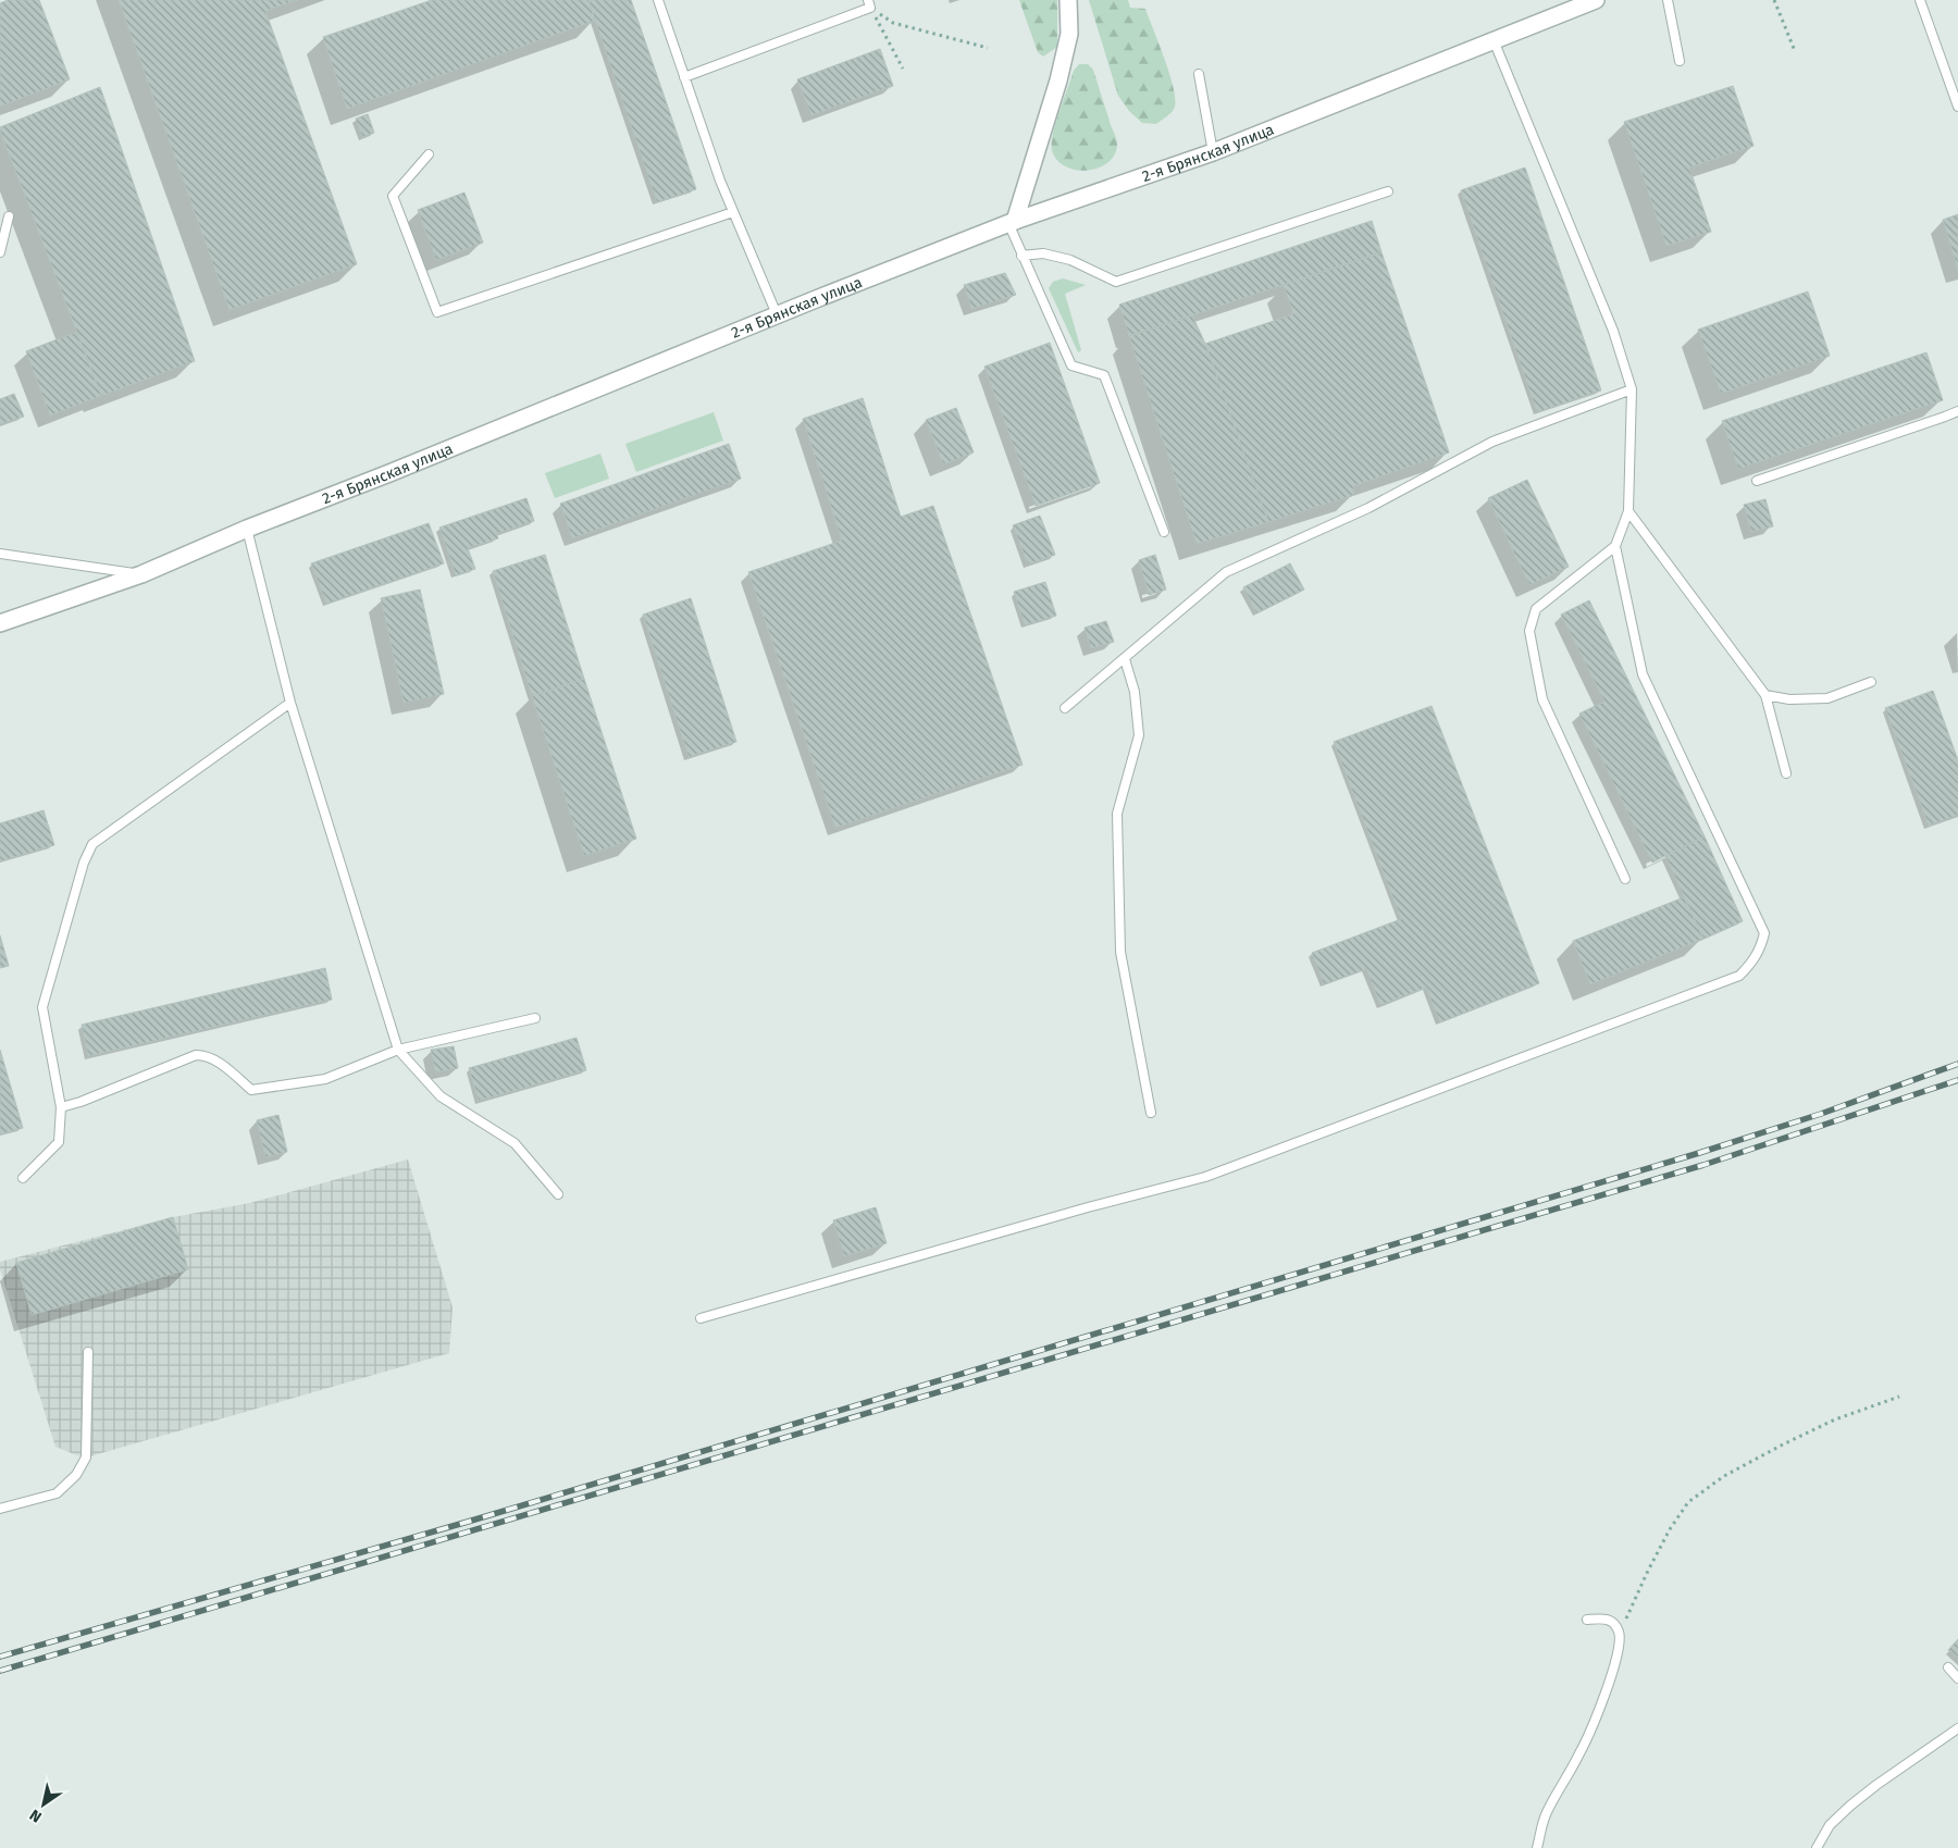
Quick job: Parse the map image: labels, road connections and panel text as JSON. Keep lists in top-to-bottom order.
{
  "streets": {
    "street": ["2-я Брянская улица"]
  },
  "north": "bottom left"
}
